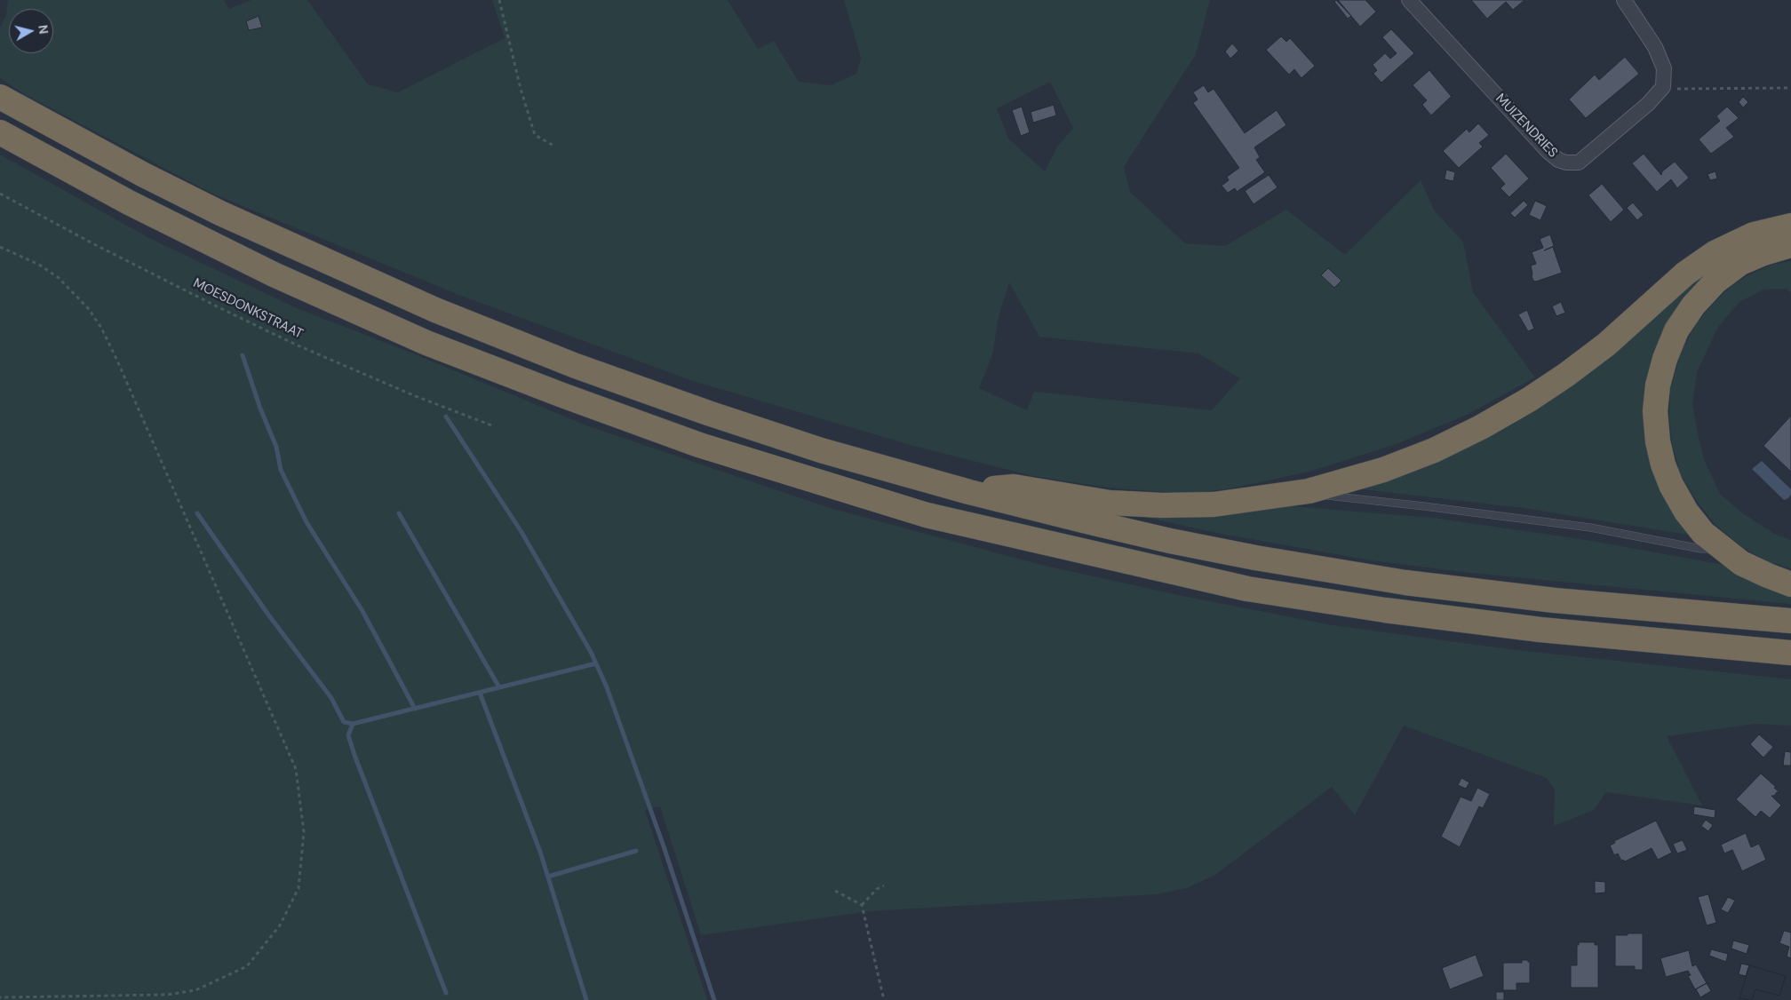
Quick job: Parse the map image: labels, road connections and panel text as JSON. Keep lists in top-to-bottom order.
{
  "streets": {
    "street": ["MUIZENDRIES"],
    "path": ["MOESDONKSTRAAT"]
  },
  "north": "right"
}
